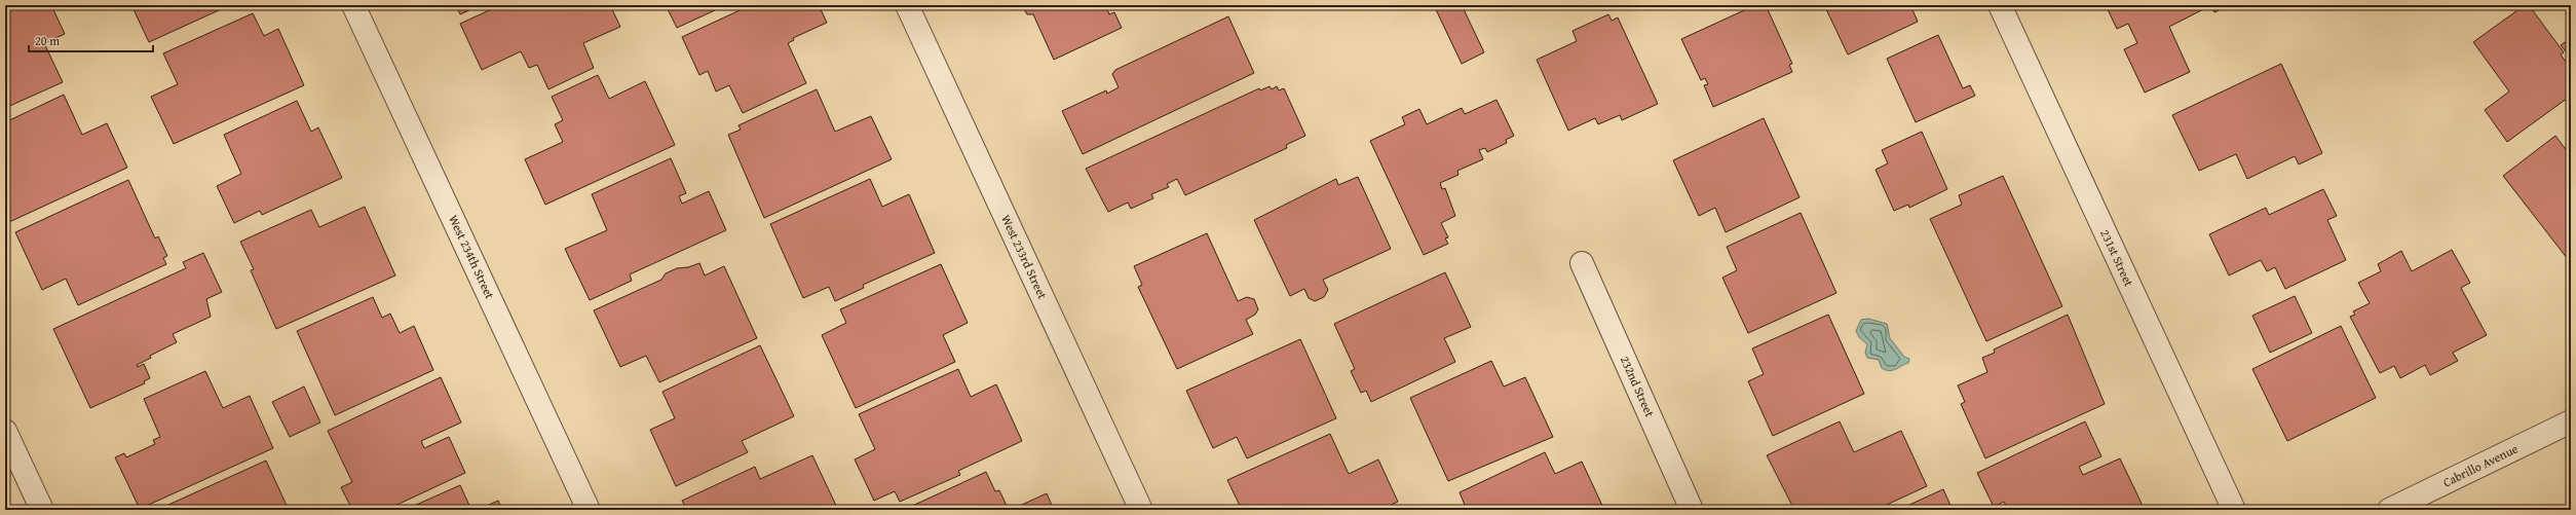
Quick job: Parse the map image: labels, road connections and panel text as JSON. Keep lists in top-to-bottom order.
{
  "streets": {
    "street": [
      "West 234th Street",
      "West 233rd Street",
      "231st Street",
      "232nd Street",
      "Cabrillo Avenue"
    ]
  },
  "scale_bar": "20 m"
}
